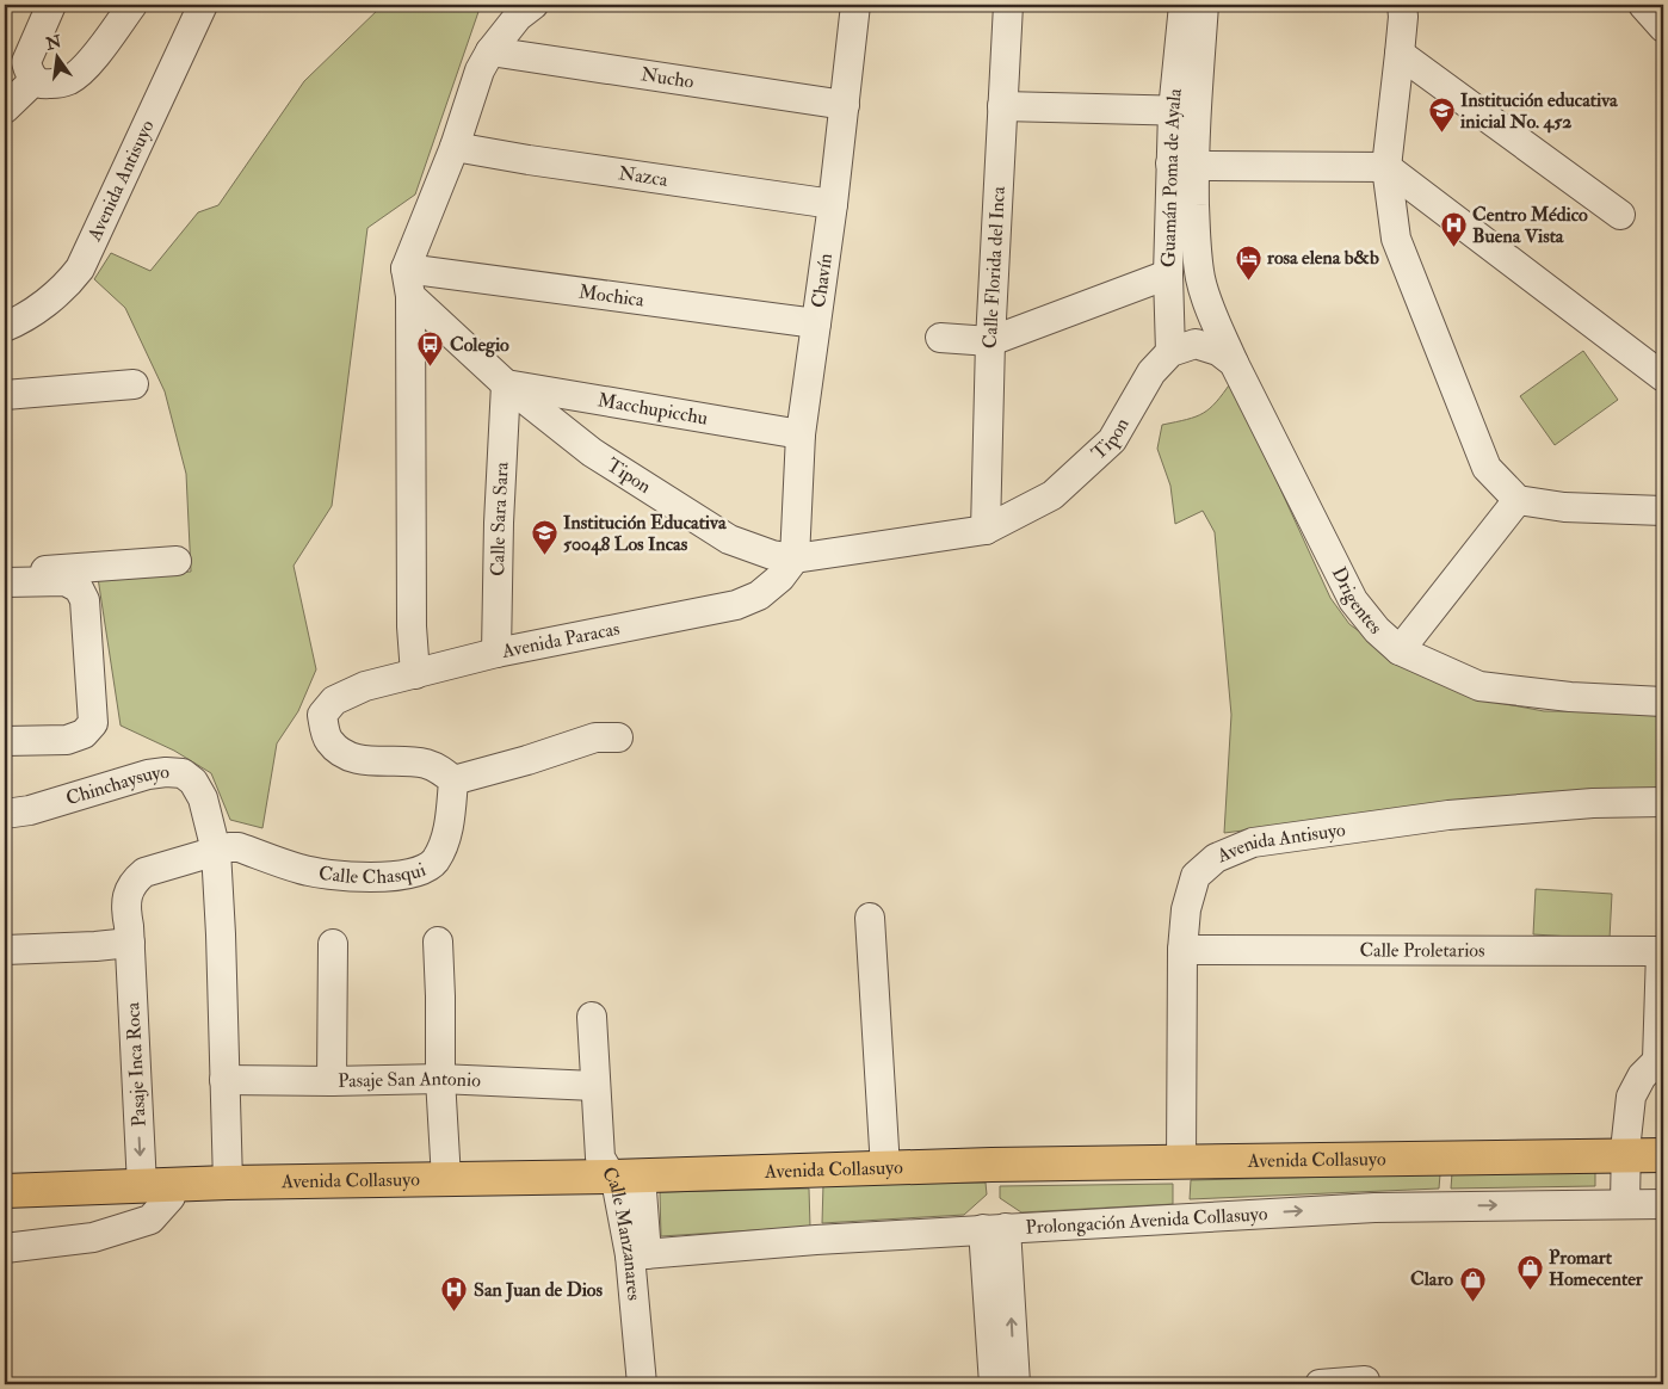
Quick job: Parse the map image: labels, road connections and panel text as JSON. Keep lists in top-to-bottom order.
{
  "streets": {
    "main road": ["Avenida Collasuyo"],
    "street": [
      "Nucho",
      "Nazca",
      "Guamán Poma de Ayala",
      "Avenida Antisuyo",
      "Calle Florida del Inca",
      "Chavín",
      "Mochica",
      "Macchupicchu",
      "Tipon",
      "Calle Sara Sara",
      "Drigentes",
      "Avenida Paracas",
      "Chinchaysuyo",
      "Calle Chasqui",
      "Calle Proletarios",
      "Pasaje Inca Roca",
      "Pasaje San Antonio",
      "Prolongación Avenida Collasuyo",
      "Calle Manzanares"
    ]
  },
  "crossings": [
    ["Nucho", "Chavín"],
    ["Nazca", "Chavín"],
    ["Guamán Poma de Ayala", "Tipon"],
    ["Guamán Poma de Ayala", "Drigentes"],
    ["Avenida Antisuyo", "Calle Proletarios"],
    ["Avenida Antisuyo", "Avenida Collasuyo"],
    ["Calle Florida del Inca", "Tipon"],
    ["Chavín", "Mochica"],
    ["Chavín", "Macchupicchu"],
    ["Chavín", "Tipon"],
    ["Chavín", "Avenida Paracas"],
    ["Macchupicchu", "Tipon"],
    ["Macchupicchu", "Calle Sara Sara"],
    ["Tipon", "Calle Sara Sara"],
    ["Tipon", "Avenida Paracas"],
    ["Calle Sara Sara", "Avenida Paracas"],
    ["Avenida Paracas", "Calle Chasqui"],
    ["Chinchaysuyo", "Calle Chasqui"],
    ["Calle Chasqui", "Pasaje Inca Roca"],
    ["Pasaje Inca Roca", "Avenida Collasuyo"],
    ["Pasaje San Antonio", "Calle Manzanares"],
    ["Avenida Collasuyo", "Calle Manzanares"],
    ["Prolongación Avenida Collasuyo", "Calle Manzanares"]
  ],
  "one_way": ["Prolongación Avenida Collasuyo"],
  "places": {
    "school or university": ["Institución educativa inicial No. 452", "Institución Educativa 50048 Los Incas"],
    "hospital": ["Centro Médico Buena Vista", "San Juan de Dios"],
    "hotel": ["rosa elena b&b"],
    "bus stop": ["Colegio"],
    "shop": ["Promart Homecenter", "Claro"]
  },
  "north": "top"
}
